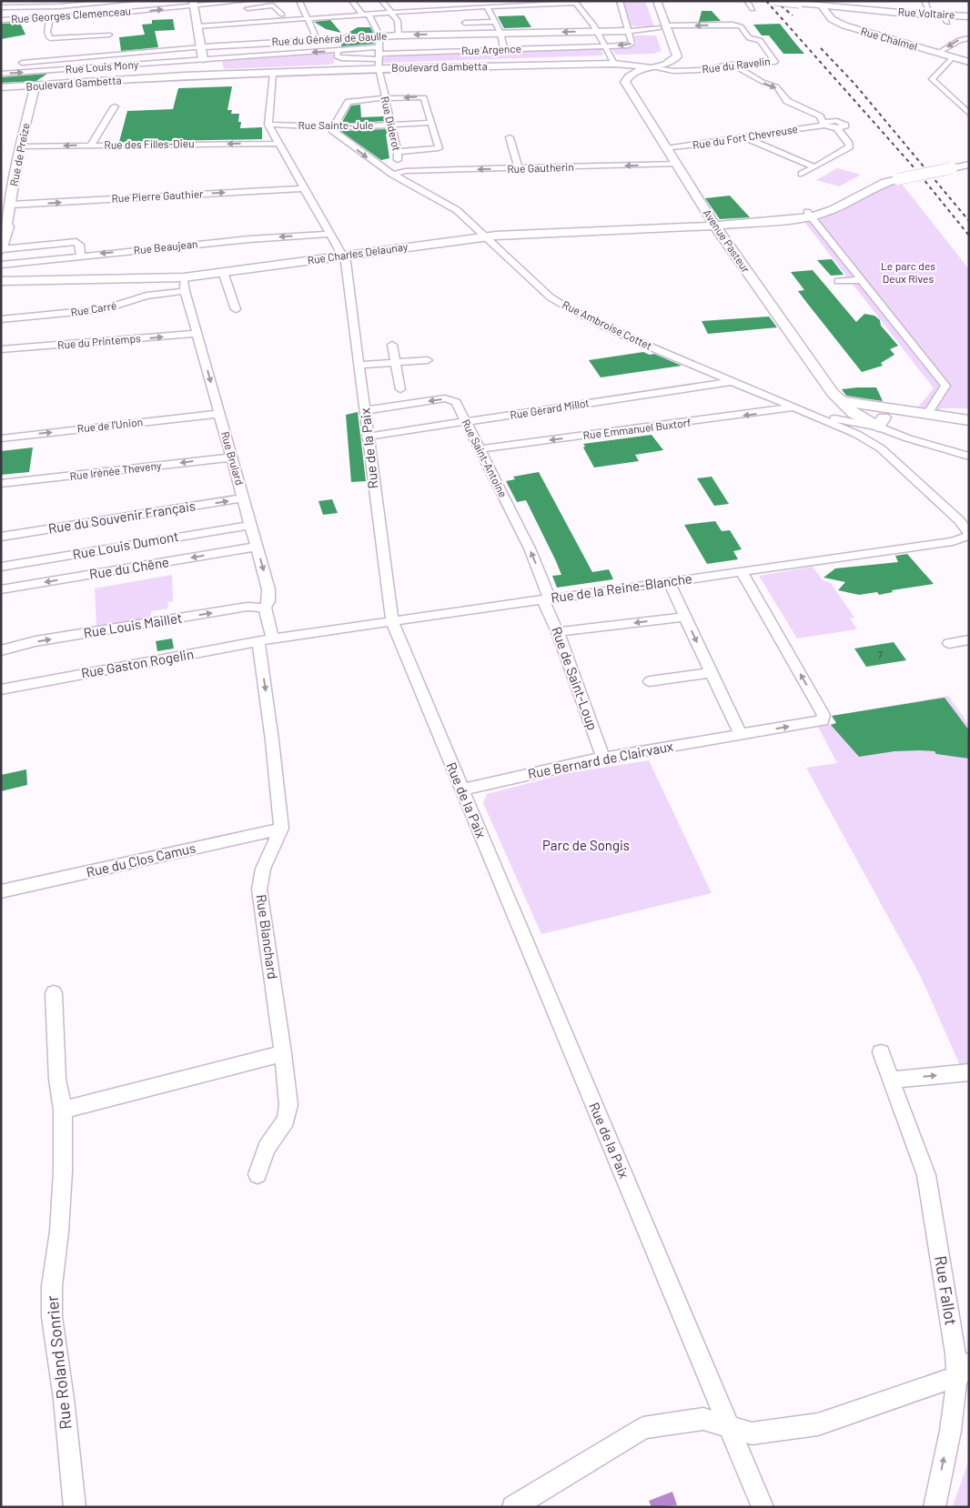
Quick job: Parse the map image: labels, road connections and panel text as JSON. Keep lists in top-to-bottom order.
{
  "streets": {
    "street": [
      "Rue Voltaire",
      "Rue Georges Clemenceau",
      "Rue du Général de Gaulle",
      "Rue Chalmel",
      "Rue Argence",
      "Rue du Ravelin",
      "Rue Louis Mony",
      "Boulevard Gambetta",
      "Rue Diderot",
      "Rue Sainte-Jule",
      "Rue du Fort Chevreuse",
      "Rue des Filles-Dieu",
      "Rue de Preize",
      "Rue Gautherin",
      "Rue Pierre Gauthier",
      "Avenue Pasteur",
      "Rue Beaujean",
      "Rue Charles Delaunay",
      "Rue Carré",
      "Rue Ambroise Cottet",
      "Rue du Printemps",
      "Rue Gérard Millot",
      "Rue de l'Union",
      "Rue Emmanuel Buxtorf",
      "Rue de la Paix",
      "Rue Brulard",
      "Rue Saint-Antoine",
      "Rue Irénée Theveny",
      "Rue du Souvenir Français",
      "Rue Louis Dumont",
      "Rue du Chêne",
      "Rue de la Reine-Blanche",
      "Rue Louis Maillet",
      "Rue Gaston Rogelin",
      "Rue de Saint-Loup",
      "Rue Bernard de Clairvaux",
      "Rue du Clos Camus",
      "Rue Blanchard",
      "Rue Fallot",
      "Rue Roland Sonrier"
    ]
  },
  "crossings": [
    ["Rue Voltaire", "Rue Chalmel"],
    ["Rue du Général de Gaulle", "Rue Argence"],
    ["Rue du Général de Gaulle", "Rue Diderot"],
    ["Rue Argence", "Rue Louis Mony"],
    ["Rue Argence", "Rue Diderot"],
    ["Rue du Ravelin", "Boulevard Gambetta"],
    ["Rue du Ravelin", "Avenue Pasteur"],
    ["Rue Louis Mony", "Rue Diderot"],
    ["Boulevard Gambetta", "Rue Diderot"],
    ["Boulevard Gambetta", "Rue de Preize"],
    ["Boulevard Gambetta", "Avenue Pasteur"],
    ["Rue Diderot", "Rue Sainte-Jule"],
    ["Rue Diderot", "Rue Gautherin"],
    ["Rue Diderot", "Rue Ambroise Cottet"],
    ["Rue Sainte-Jule", "Rue Ambroise Cottet"],
    ["Rue Sainte-Jule", "Rue de la Paix"],
    ["Rue du Fort Chevreuse", "Avenue Pasteur"],
    ["Rue des Filles-Dieu", "Rue de Preize"],
    ["Rue des Filles-Dieu", "Rue de la Paix"],
    ["Rue de Preize", "Rue Pierre Gauthier"],
    ["Rue Gautherin", "Avenue Pasteur"],
    ["Rue Gautherin", "Rue Ambroise Cottet"],
    ["Rue Pierre Gauthier", "Rue de la Paix"],
    ["Avenue Pasteur", "Rue Charles Delaunay"],
    ["Rue Beaujean", "Rue de la Paix"],
    ["Rue Charles Delaunay", "Rue Ambroise Cottet"],
    ["Rue Charles Delaunay", "Rue de la Paix"],
    ["Rue Charles Delaunay", "Rue Brulard"],
    ["Rue Carré", "Rue Brulard"],
    ["Rue Ambroise Cottet", "Rue Gérard Millot"],
    ["Rue Ambroise Cottet", "Rue Emmanuel Buxtorf"],
    ["Rue du Printemps", "Rue Brulard"],
    ["Rue Gérard Millot", "Rue de la Paix"],
    ["Rue Gérard Millot", "Rue Saint-Antoine"],
    ["Rue de l'Union", "Rue Brulard"],
    ["Rue Emmanuel Buxtorf", "Rue Saint-Antoine"],
    ["Rue de la Paix", "Rue Saint-Antoine"],
    ["Rue de la Paix", "Rue de la Reine-Blanche"],
    ["Rue de la Paix", "Rue Bernard de Clairvaux"],
    ["Rue Brulard", "Rue Irénée Theveny"],
    ["Rue Brulard", "Rue du Souvenir Français"],
    ["Rue Brulard", "Rue Louis Dumont"],
    ["Rue Brulard", "Rue du Chêne"],
    ["Rue Brulard", "Rue de la Reine-Blanche"],
    ["Rue Brulard", "Rue Louis Maillet"],
    ["Rue Brulard", "Rue Gaston Rogelin"],
    ["Rue Saint-Antoine", "Rue de la Reine-Blanche"],
    ["Rue Saint-Antoine", "Rue de Saint-Loup"],
    ["Rue de la Reine-Blanche", "Rue Gaston Rogelin"],
    ["Rue de la Reine-Blanche", "Rue de Saint-Loup"],
    ["Rue de la Reine-Blanche", "Rue Bernard de Clairvaux"],
    ["Rue Gaston Rogelin", "Rue Blanchard"],
    ["Rue de Saint-Loup", "Rue Bernard de Clairvaux"],
    ["Rue du Clos Camus", "Rue Blanchard"]
  ],
  "one_way": [
    "Rue Gautherin",
    "Rue Pierre Gauthier",
    "Rue Beaujean",
    "Rue du Printemps",
    "Rue de l'Union",
    "Rue Emmanuel Buxtorf",
    "Rue Brulard",
    "Rue Saint-Antoine",
    "Rue Irénée Theveny",
    "Rue du Souvenir Français",
    "Rue du Chêne",
    "Rue Louis Maillet"
  ],
  "parks": ["Le parc des Deux Rives", "Parc de Songis"],
  "house_numbers": ["7"]
}
